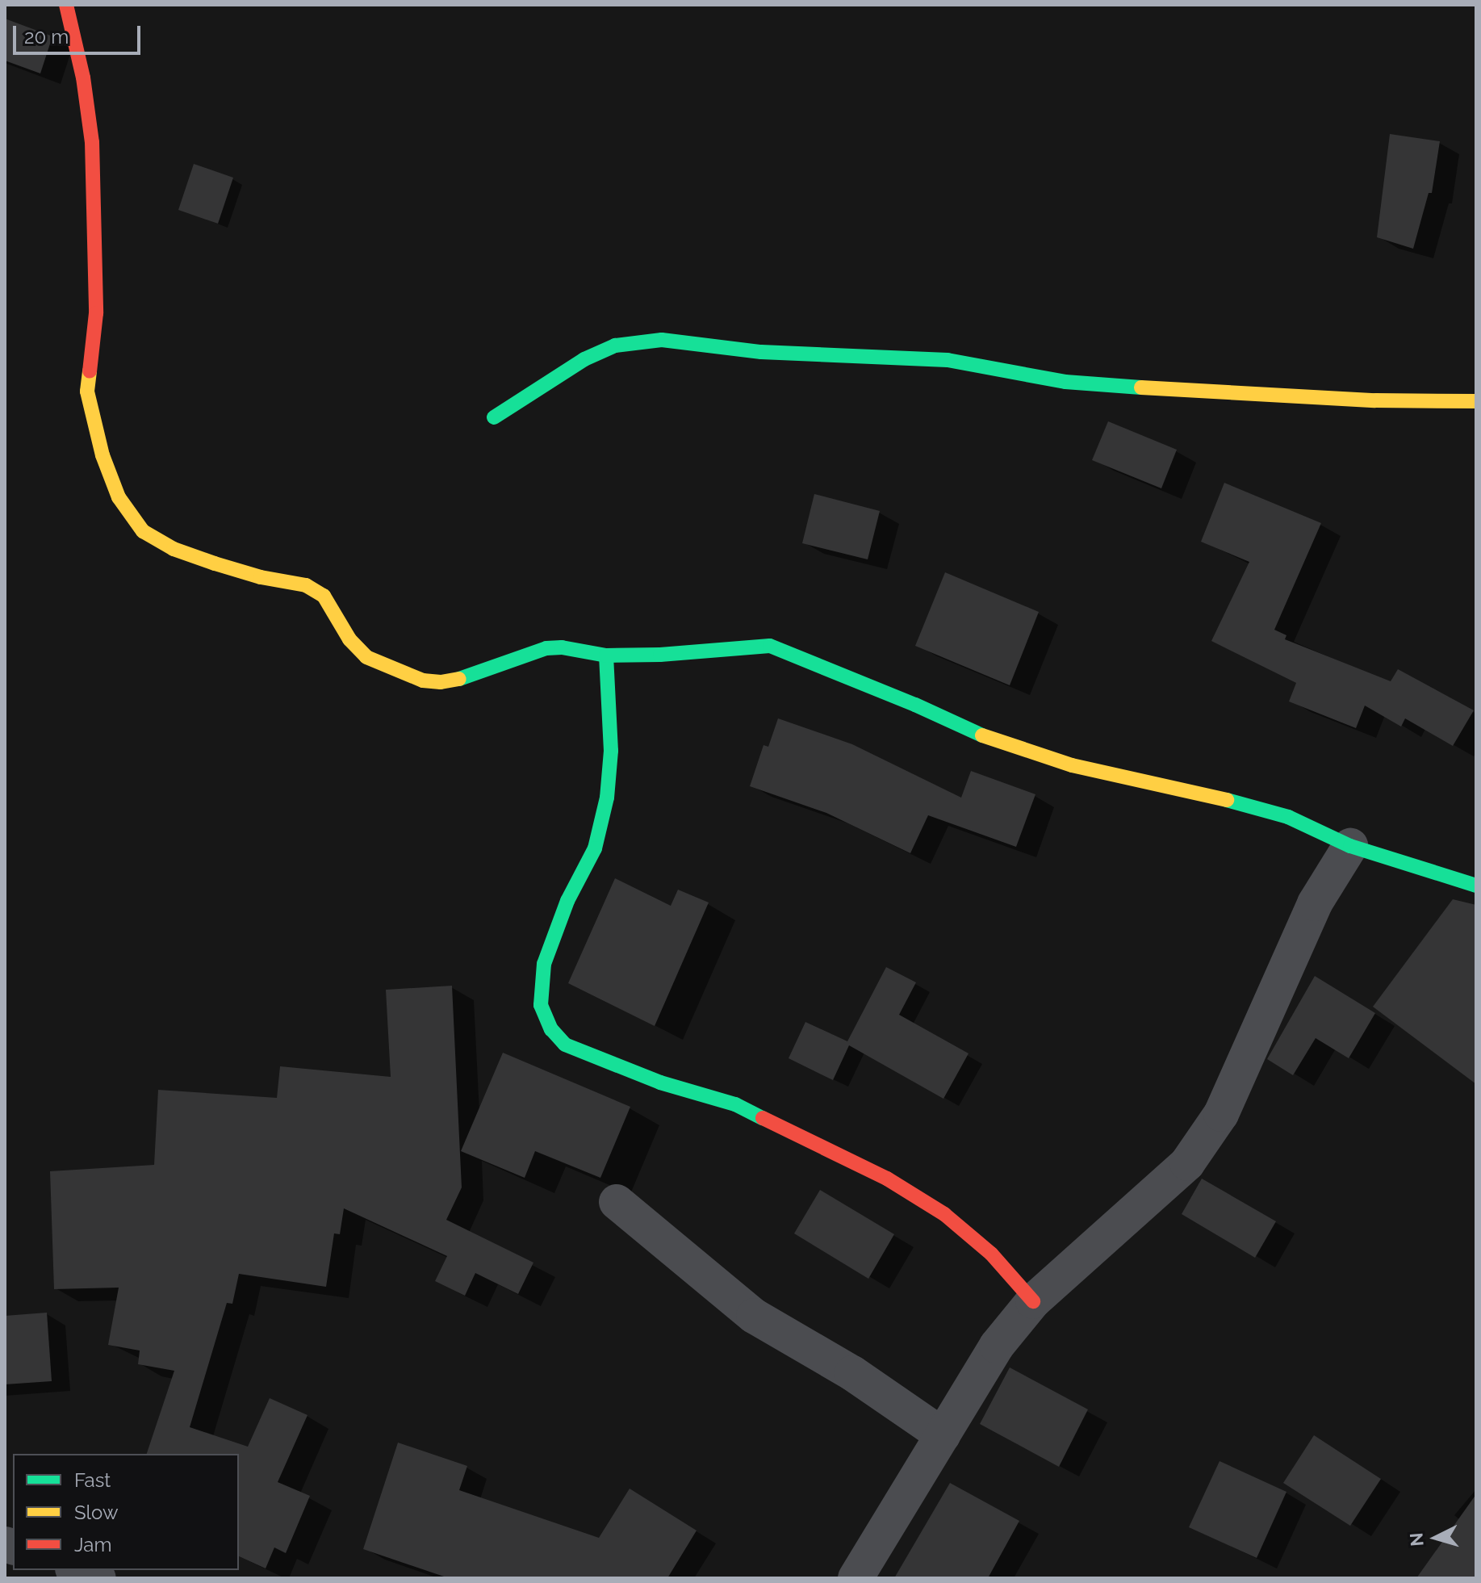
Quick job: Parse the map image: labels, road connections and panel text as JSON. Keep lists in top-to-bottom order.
{
  "legend": ["Fast", "Slow", "Jam"],
  "scale_bar": "20 m",
  "north": "left"
}
